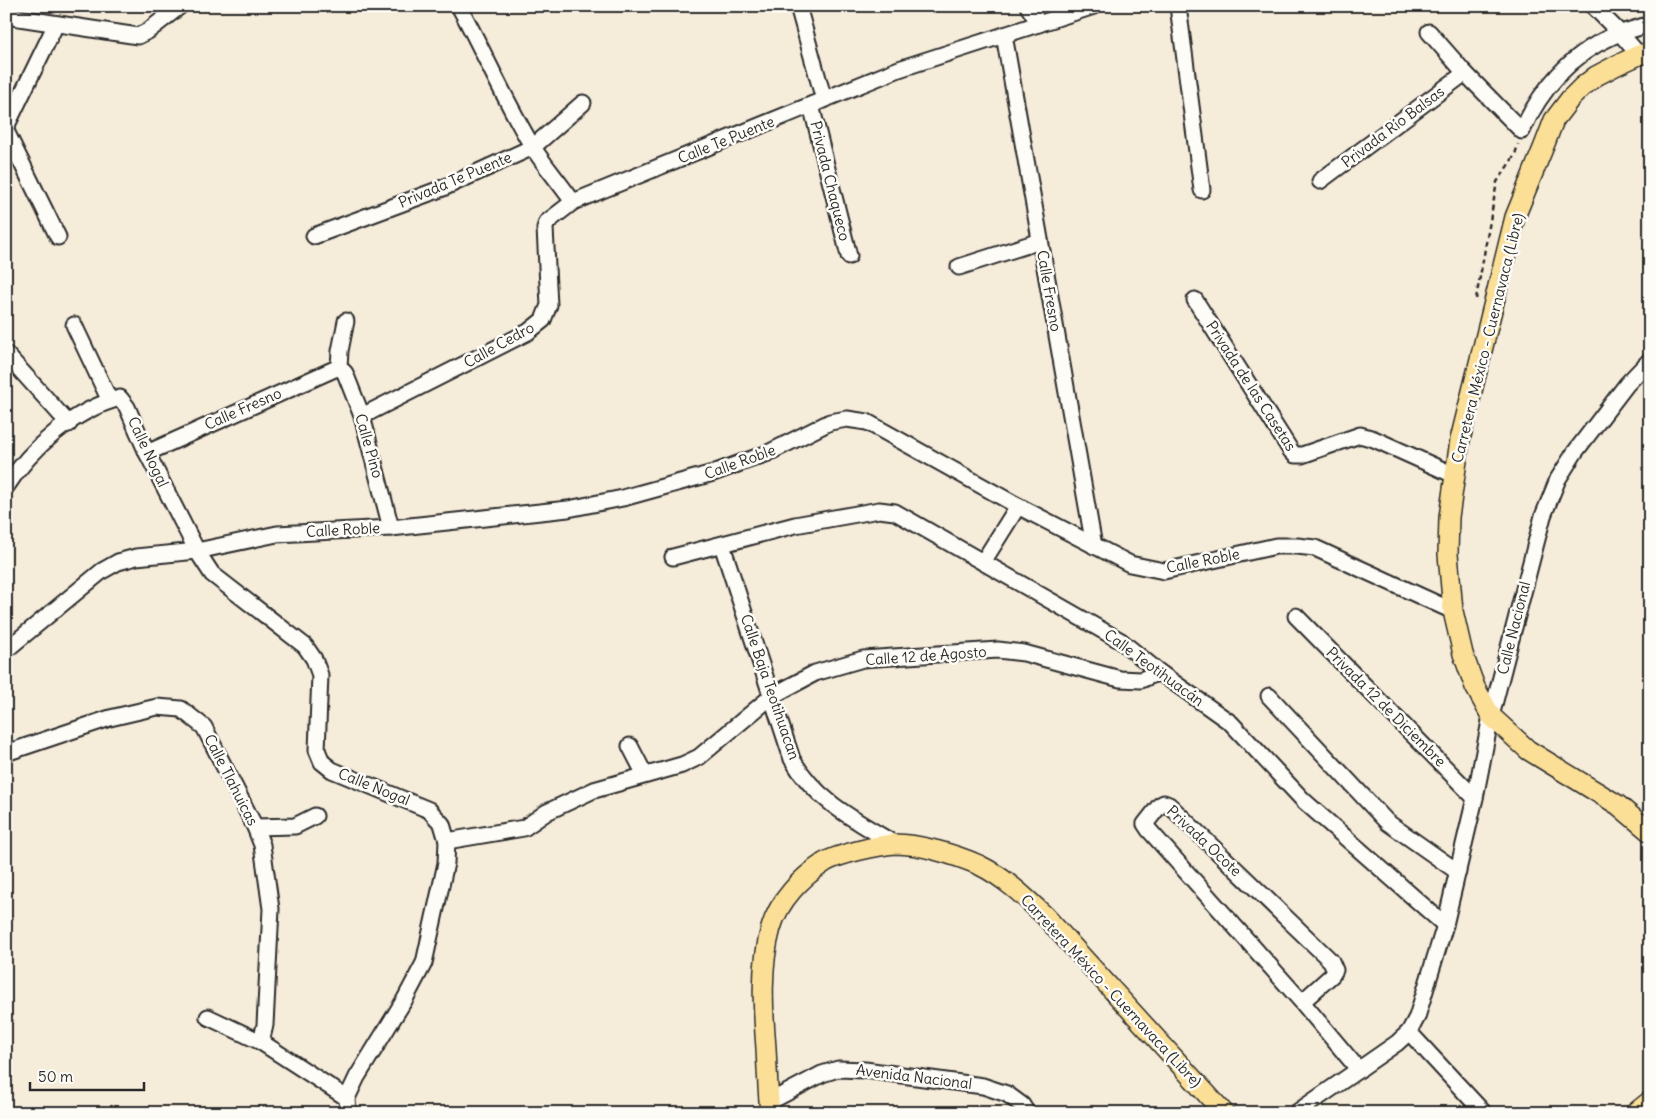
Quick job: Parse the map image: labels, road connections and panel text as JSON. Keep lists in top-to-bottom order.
{
  "streets": {
    "main road": ["Carretera México - Cuernavaca (Libre)"],
    "street": [
      "Privada Río Balsas",
      "Calle Te Puente",
      "Privada Te Puente",
      "Privada Chaqueco",
      "Calle Fresno",
      "Calle Cedro",
      "Privada de las Casetas",
      "Calle Pino",
      "Calle Nogal",
      "Calle Roble",
      "Calle Nacional",
      "Calle 12 de Agosto",
      "Calle Teotihuacán",
      "Calle Baja Teotihuacan",
      "Privada 12 de Diciembre",
      "Calle Tlahuicas",
      "Privada Ocote",
      "Avenida Nacional"
    ]
  },
  "crossings": [
    ["Calle Te Puente", "Privada Chaqueco"],
    ["Calle Te Puente", "Calle Fresno"],
    ["Calle Te Puente", "Calle Cedro"],
    ["Calle Fresno", "Calle Pino"],
    ["Calle Fresno", "Calle Nogal"],
    ["Calle Fresno", "Calle Roble"],
    ["Carretera México - Cuernavaca (Libre)", "Privada de las Casetas"],
    ["Carretera México - Cuernavaca (Libre)", "Calle Roble"],
    ["Carretera México - Cuernavaca (Libre)", "Calle Nacional"],
    ["Carretera México - Cuernavaca (Libre)", "Calle Baja Teotihuacan"],
    ["Carretera México - Cuernavaca (Libre)", "Avenida Nacional"],
    ["Calle Cedro", "Calle Pino"],
    ["Calle Pino", "Calle Roble"],
    ["Calle Nogal", "Calle Roble"],
    ["Calle Nogal", "Calle 12 de Agosto"],
    ["Calle Nacional", "Calle Teotihuacán"],
    ["Calle Nacional", "Privada 12 de Diciembre"],
    ["Calle 12 de Agosto", "Calle Teotihuacán"],
    ["Calle 12 de Agosto", "Calle Baja Teotihuacan"],
    ["Calle Teotihuacán", "Calle Baja Teotihuacan"]
  ],
  "scale_bar": "50 m"
}
